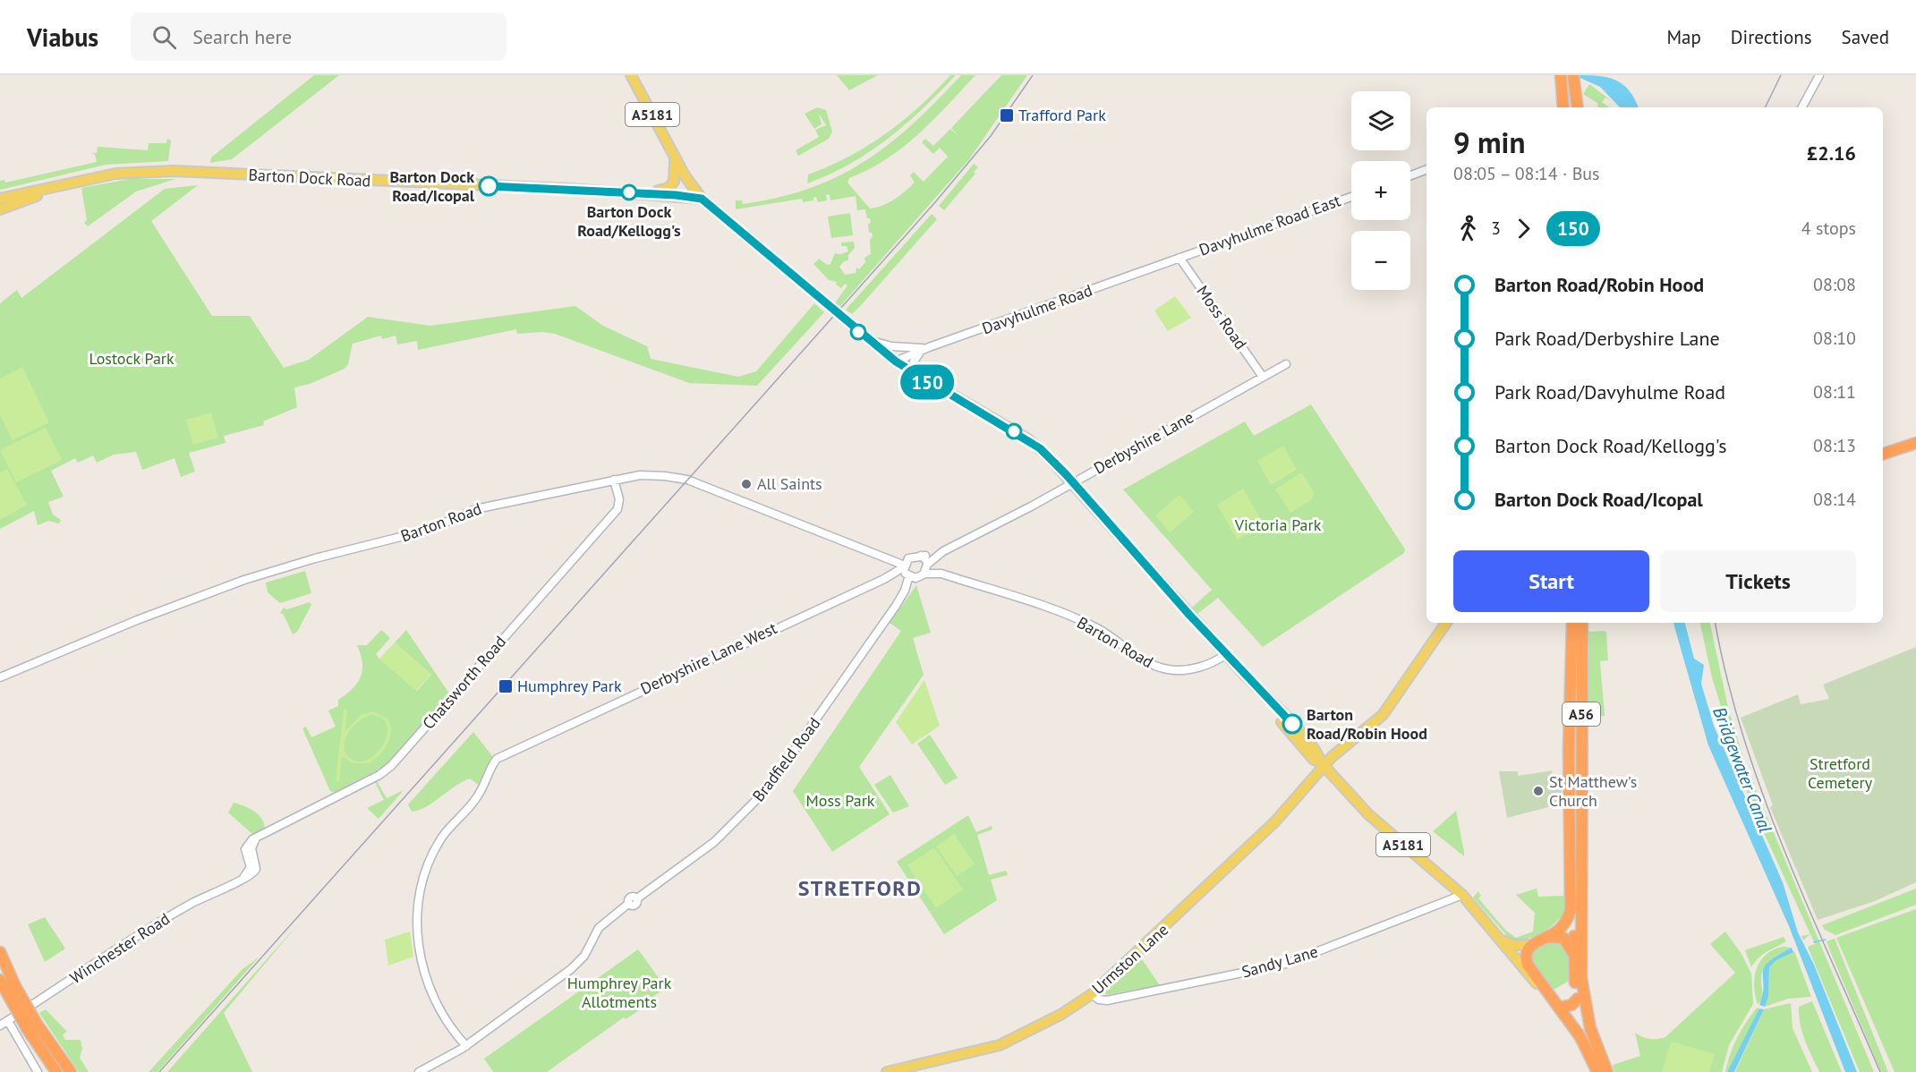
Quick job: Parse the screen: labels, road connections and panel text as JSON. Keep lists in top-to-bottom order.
{
  "streets": {
    "highway": ["A56"],
    "main road": ["A5181", "Barton Dock Road", "Urmston Lane"],
    "street": [
      "Davyhulme Road East",
      "Davyhulme Road",
      "Moss Road",
      "Derbyshire Lane",
      "Barton Road",
      "Derbyshire Lane West",
      "Chatsworth Road",
      "Bradfield Road",
      "Winchester Road",
      "Sandy Lane"
    ]
  },
  "crossings": [
    ["A5181", "Barton Dock Road"],
    ["A5181", "Davyhulme Road"],
    ["A5181", "Derbyshire Lane"],
    ["A5181", "Barton Road"],
    ["A5181", "Urmston Lane"],
    ["A5181", "Sandy Lane"],
    ["Davyhulme Road East", "Davyhulme Road"],
    ["Davyhulme Road East", "Moss Road"],
    ["Davyhulme Road", "Moss Road"],
    ["Moss Road", "Derbyshire Lane"],
    ["Derbyshire Lane", "Barton Road"],
    ["Derbyshire Lane", "Derbyshire Lane West"],
    ["Derbyshire Lane", "Bradfield Road"],
    ["Barton Road", "Derbyshire Lane West"],
    ["Barton Road", "Chatsworth Road"],
    ["Derbyshire Lane West", "Bradfield Road"],
    ["Chatsworth Road", "Winchester Road"],
    ["Urmston Lane", "Sandy Lane"]
  ],
  "districts": ["STRETFORD"],
  "water": ["Bridgewater Canal"],
  "parks": [
    "Lostock Park",
    "Victoria Park",
    "Stretford Cemetery",
    "Moss Park",
    "Humphrey Park Allotments"
  ],
  "places": {
    "transit": ["Trafford Park", "Humphrey Park"],
    "other": [
      "Barton Dock Road/Icopal",
      "Barton Dock Road/Kellogg's",
      "All Saints",
      "Barton Road/Robin Hood",
      "St Matthew's Church"
    ]
  },
  "lines": ["bus line 150"],
  "page": {
    "header": "Viabus",
    "search": "Search here",
    "nav": ["Map", "Directions", "Saved"],
    "on_map": "150",
    "map_buttons": ["+", "−"],
    "heading": ["9 min", "08:05 – 08:14 · Bus", "£2.16"],
    "legs": ["3", "150", "4 stops"],
    "list": [
      {
        "name": "Barton Road/Robin Hood",
        "value": "08:08"
      },
      {
        "name": "Park Road/Derbyshire Lane",
        "value": "08:10"
      },
      {
        "name": "Park Road/Davyhulme Road",
        "value": "08:11"
      },
      {
        "name": "Barton Dock Road/Kellogg's",
        "value": "08:13"
      },
      {
        "name": "Barton Dock Road/Icopal",
        "value": "08:14"
      }
    ],
    "buttons": ["Start", "Tickets"]
  }
}
